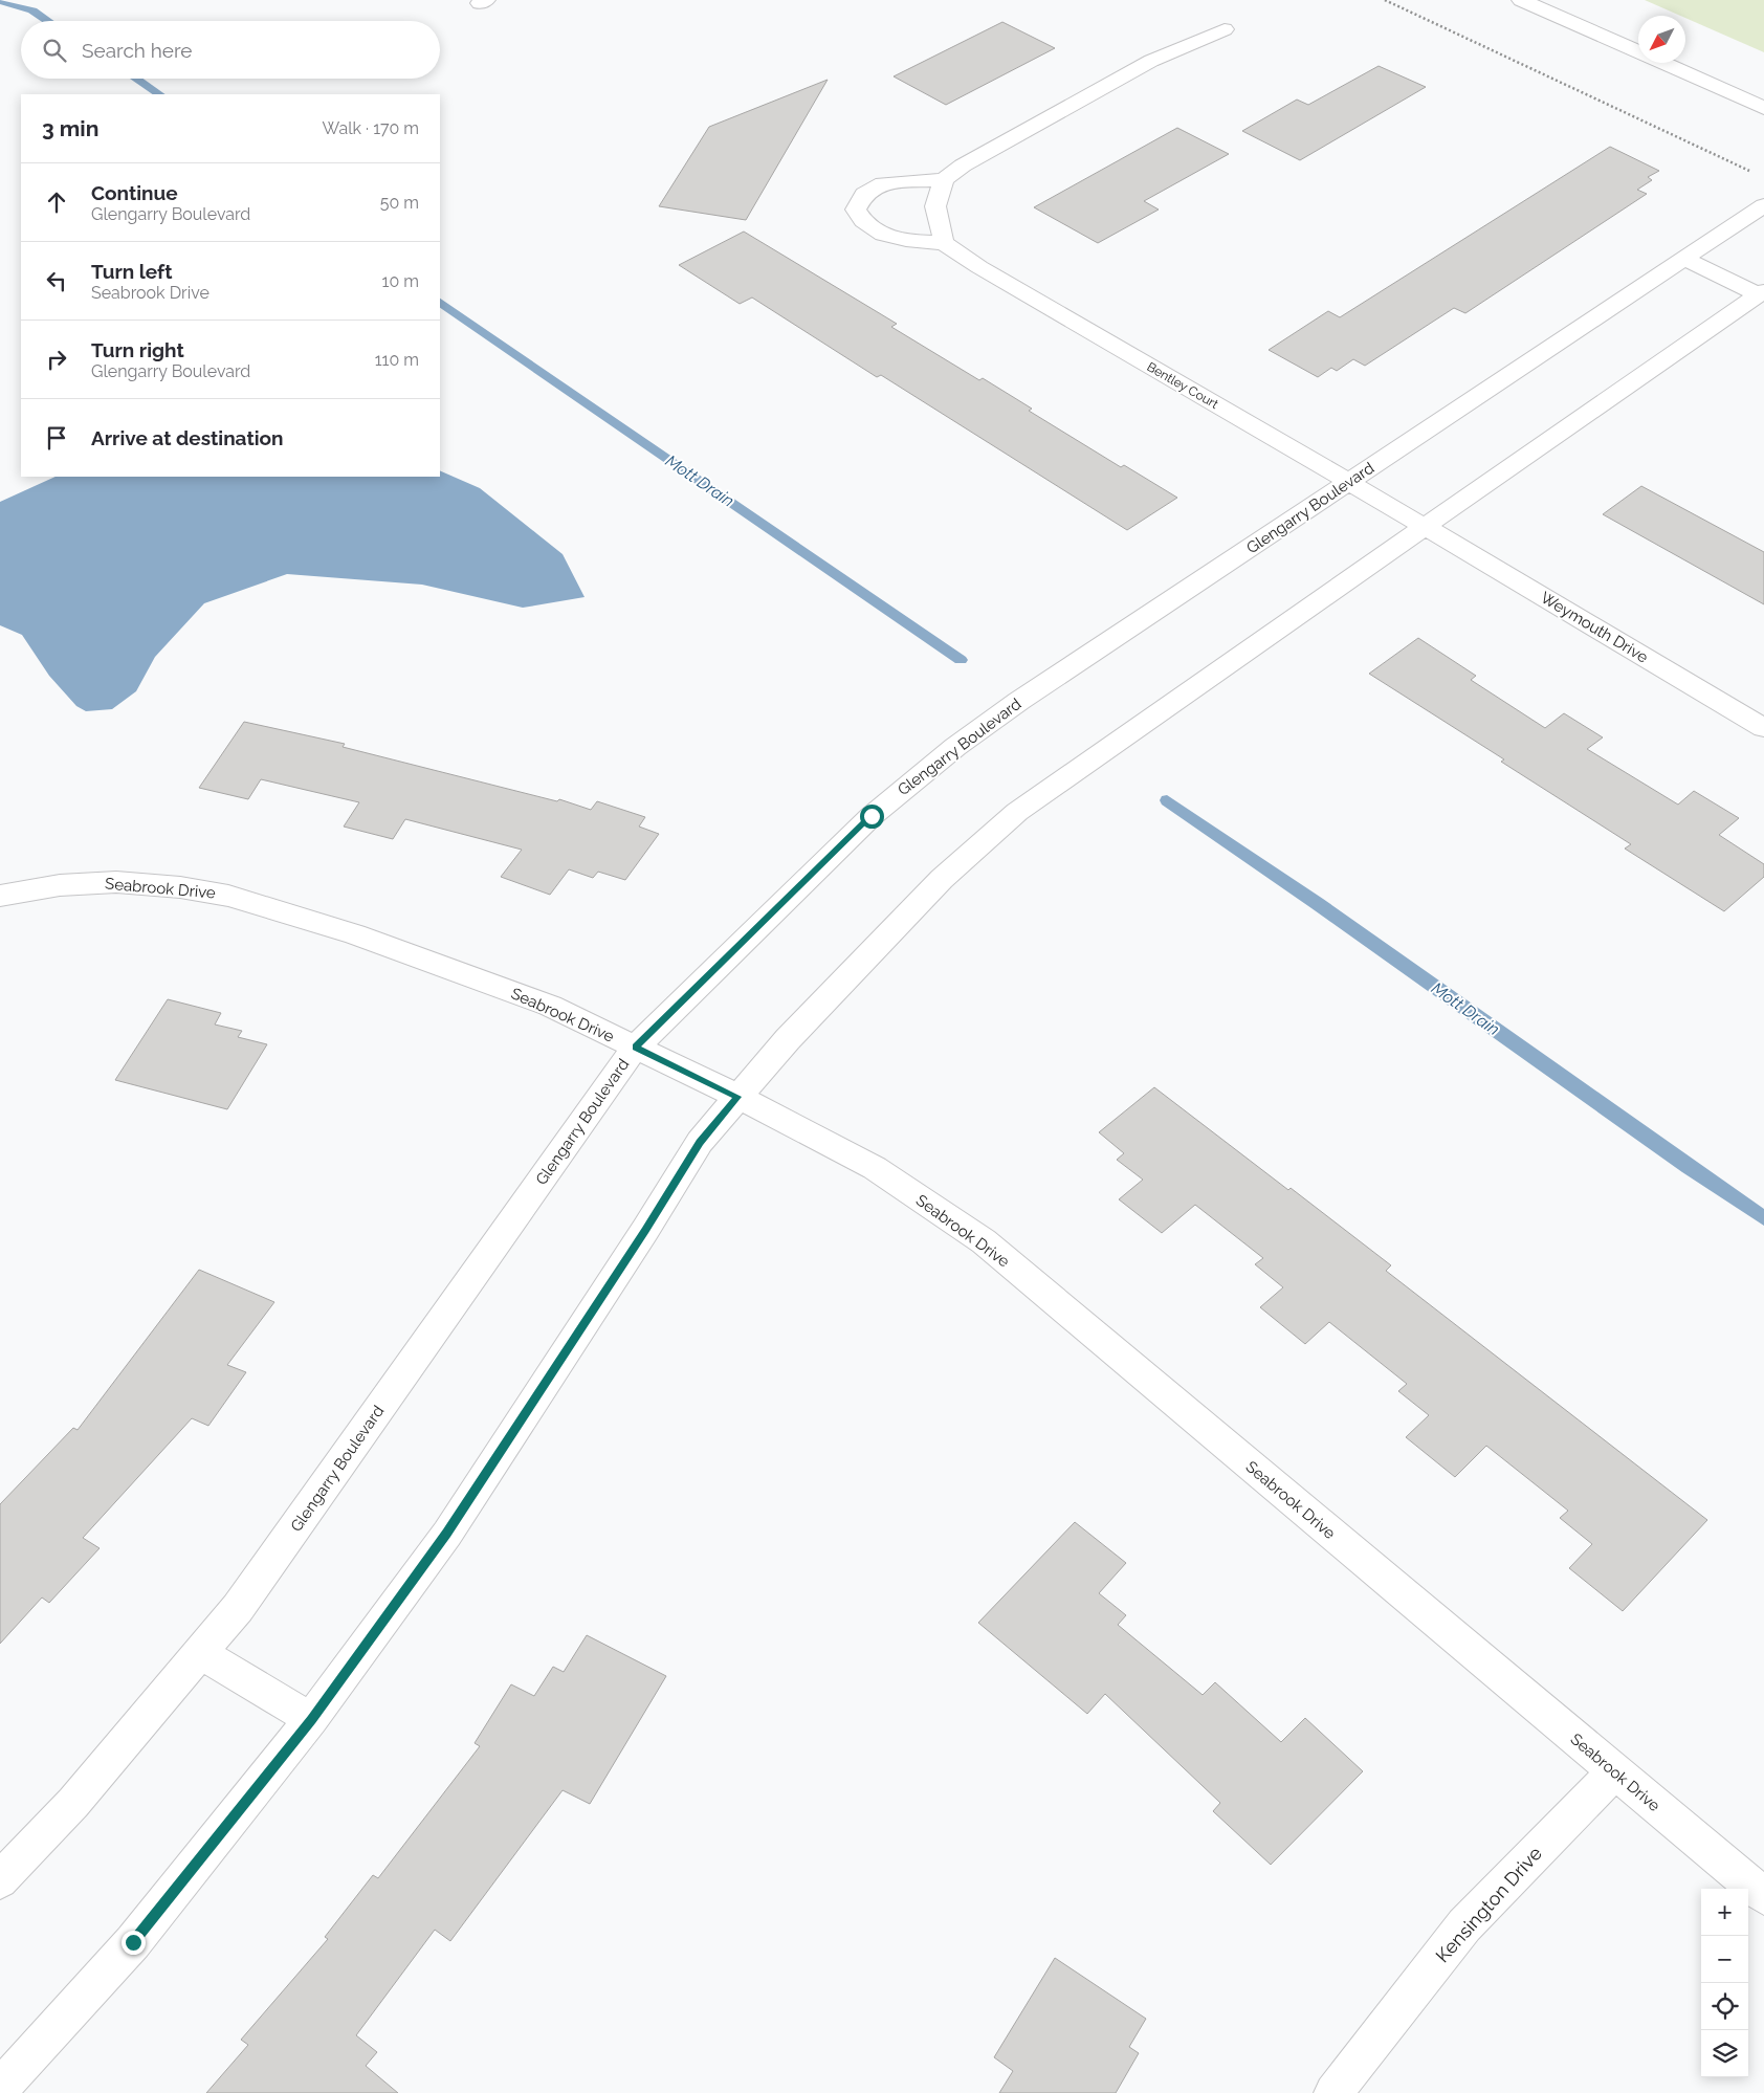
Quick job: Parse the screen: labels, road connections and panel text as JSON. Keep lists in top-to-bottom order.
{
  "streets": {
    "street": [
      "Bentley Court",
      "Glengarry Boulevard",
      "Weymouth Drive",
      "Seabrook Drive",
      "Kensington Drive"
    ]
  },
  "crossings": [
    ["Bentley Court", "Glengarry Boulevard"],
    ["Bentley Court", "Weymouth Drive"],
    ["Glengarry Boulevard", "Seabrook Drive"],
    ["Seabrook Drive", "Kensington Drive"]
  ],
  "water": ["Mott Drain"],
  "north": "bottom left",
  "page": {
    "search": "Search here",
    "heading": ["3 min", "Walk · 170 m"],
    "list": [
      ["Continue", "Glengarry Boulevard", "50 m"],
      ["Turn left", "Seabrook Drive", "10 m"],
      ["Turn right", "Glengarry Boulevard", "110 m"],
      "Arrive at destination"
    ],
    "map_buttons": ["+", "−"]
  }
}
